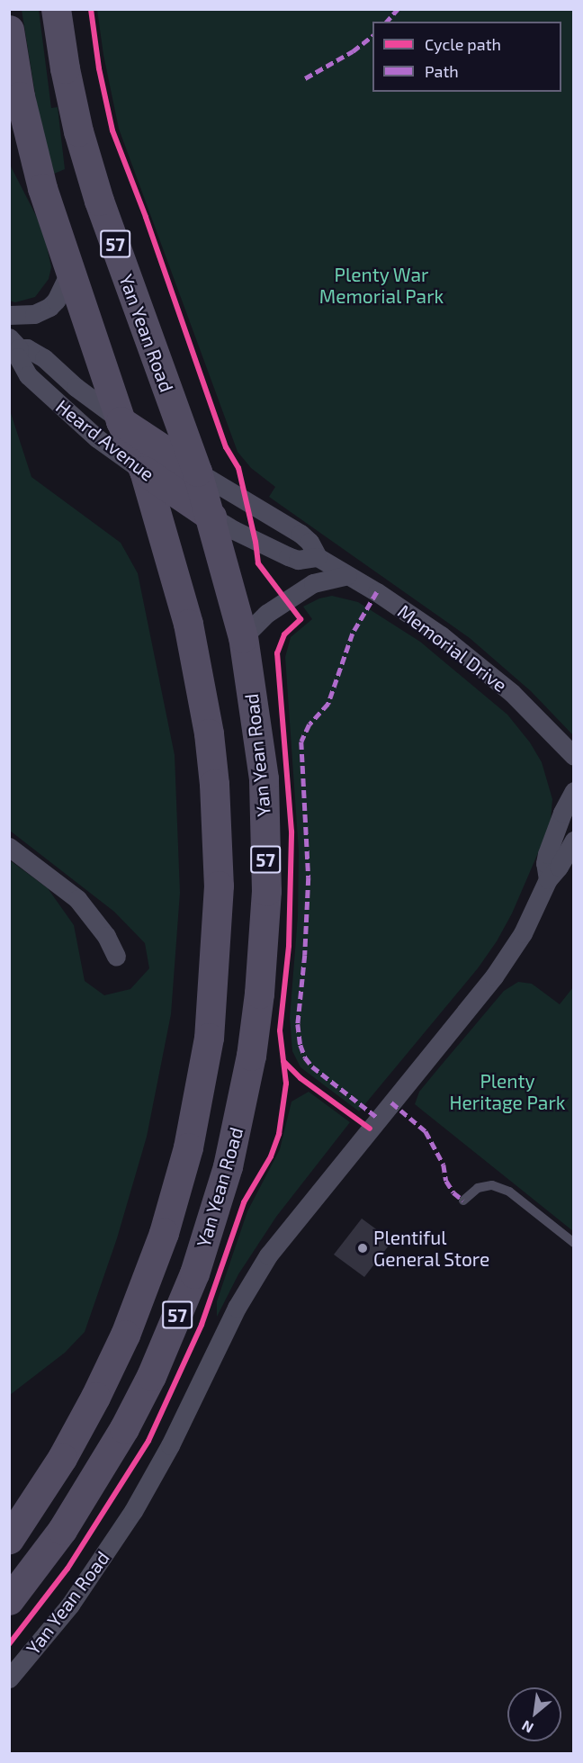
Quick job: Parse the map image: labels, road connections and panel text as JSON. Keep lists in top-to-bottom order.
{
  "streets": {
    "main road": [
      "57",
      "Yan Yean Road",
      "Heard Avenue",
      "Memorial Drive"
    ]
  },
  "crossings": [
    ["57", "Heard Avenue"],
    ["57", "Memorial Drive"],
    ["Yan Yean Road", "Heard Avenue"],
    ["Yan Yean Road", "Memorial Drive"],
    ["Heard Avenue", "Memorial Drive"]
  ],
  "parks": ["Plenty War Memorial Park", "Plenty Heritage Park"],
  "places": ["Plentiful General Store"],
  "legend": ["Cycle path", "Path"],
  "north": "bottom left"
}
